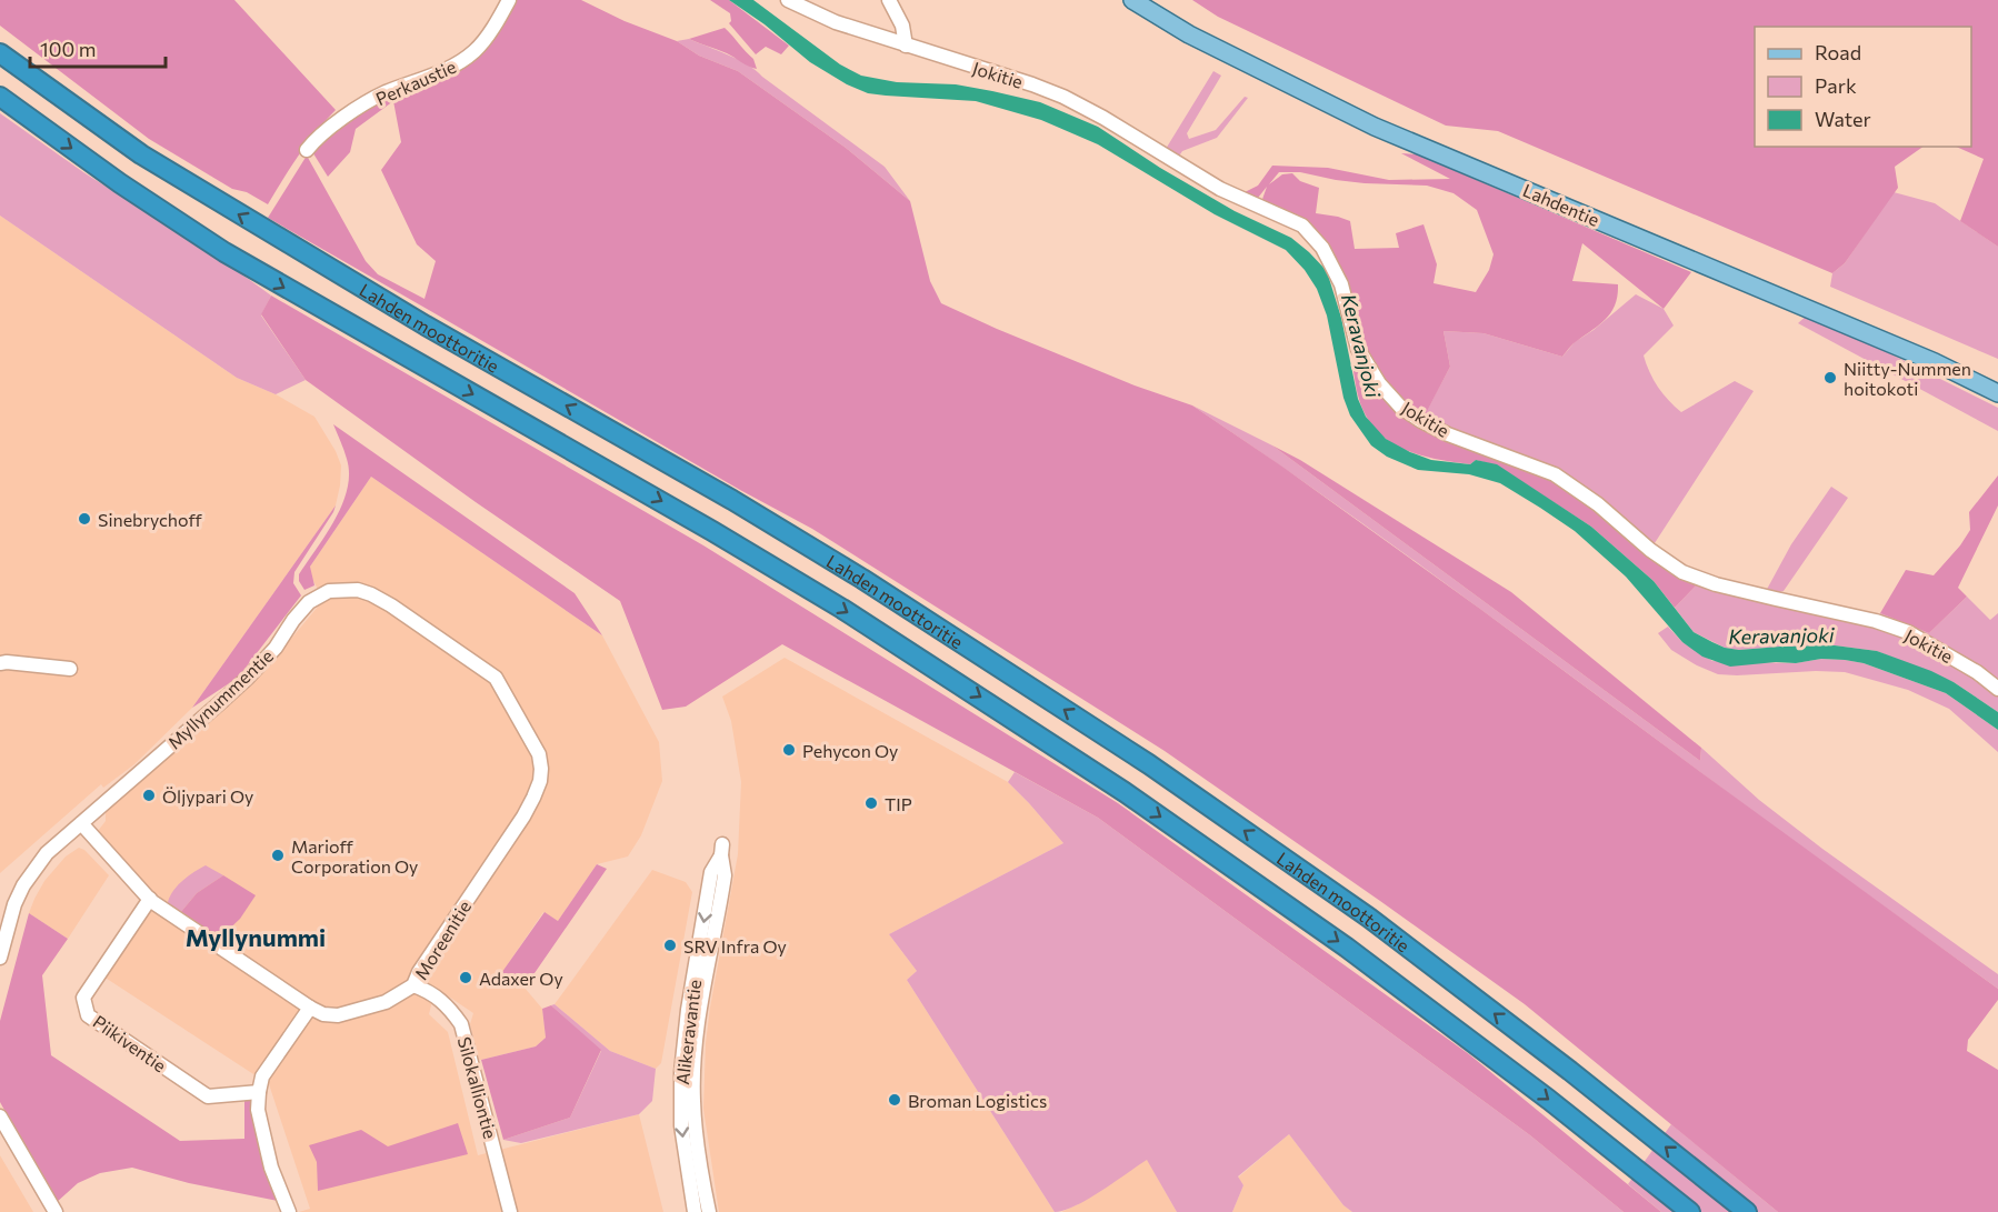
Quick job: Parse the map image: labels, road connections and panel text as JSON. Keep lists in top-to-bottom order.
{
  "streets": {
    "highway": ["Lahden moottoritie"],
    "main road": ["Lahdentie"],
    "street": [
      "Jokitie",
      "Perkaustie",
      "Myllynummentie",
      "Moreenitie",
      "Alikeravantie",
      "Piikiventie",
      "Silokalliontie"
    ]
  },
  "crossings": [
    ["Myllynummentie", "Moreenitie"],
    ["Moreenitie", "Piikiventie"],
    ["Moreenitie", "Silokalliontie"]
  ],
  "districts": ["Myllynummi"],
  "water": ["Keravanjoki"],
  "places": [
    "Niitty-Nummen hoitokoti",
    "Sinebrychoff",
    "Pehycon Oy",
    "Öljypari Oy",
    "TIP",
    "Marioff Corporation Oy",
    "SRV Infra Oy",
    "Adaxer Oy",
    "Broman Logistics"
  ],
  "legend": ["Road", "Park", "Water"],
  "scale_bar": "100 m"
}
